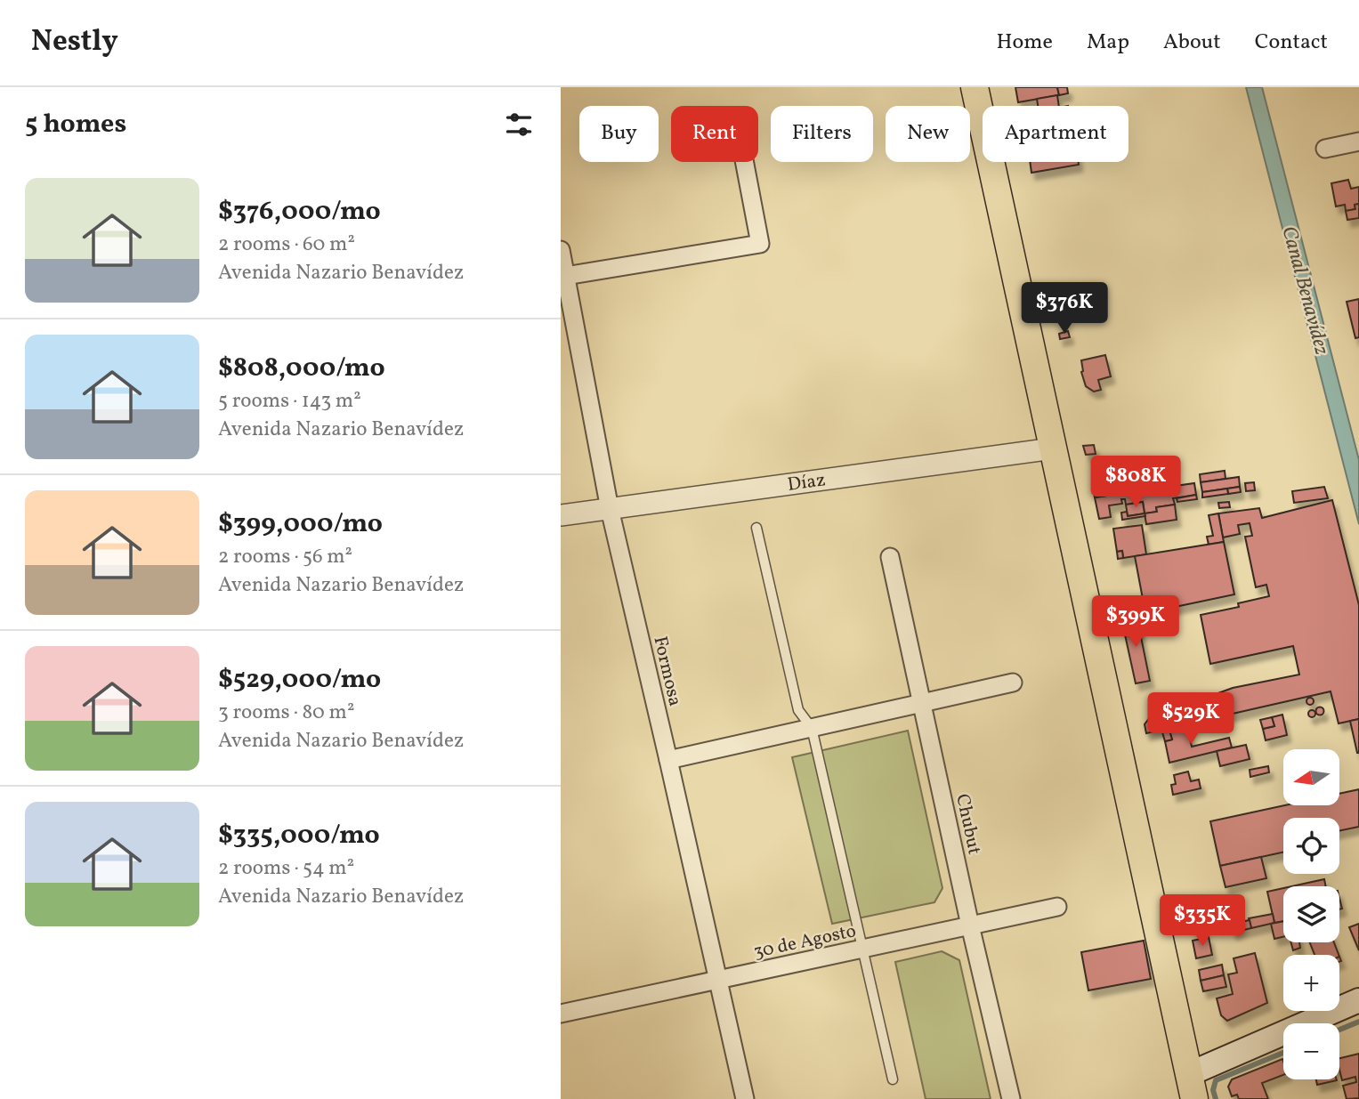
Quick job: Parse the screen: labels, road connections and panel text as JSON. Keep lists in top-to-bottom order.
{
  "streets": {
    "street": [
      "Díaz",
      "Formosa",
      "Chubut",
      "30 de Agosto"
    ]
  },
  "crossings": [
    ["Díaz", "Formosa"],
    ["Formosa", "30 de Agosto"],
    ["Chubut", "30 de Agosto"]
  ],
  "water": ["Canal Benavídez"],
  "north": "left",
  "page": {
    "header": "Nestly",
    "nav": [
      "Home",
      "Map",
      "About",
      "Contact"
    ],
    "heading": "5 homes",
    "chip": [
      "Buy",
      "Rent",
      "Filters",
      "New",
      "Apartment"
    ],
    "list": [
      {
        "name": "$376,000/mo",
        "note": "2 rooms · 60 m² · Avenida Nazario Benavídez"
      },
      {
        "name": "$808,000/mo",
        "note": "5 rooms · 143 m² · Avenida Nazario Benavídez"
      },
      {
        "name": "$399,000/mo",
        "note": "2 rooms · 56 m² · Avenida Nazario Benavídez"
      },
      {
        "name": "$529,000/mo",
        "note": "3 rooms · 80 m² · Avenida Nazario Benavídez"
      },
      {
        "name": "$335,000/mo",
        "note": "2 rooms · 54 m² · Avenida Nazario Benavídez"
      }
    ],
    "price": [
      "$376K",
      "$808K",
      "$399K",
      "$529K",
      "$335K"
    ],
    "map_buttons": ["+", "−"]
  }
}
